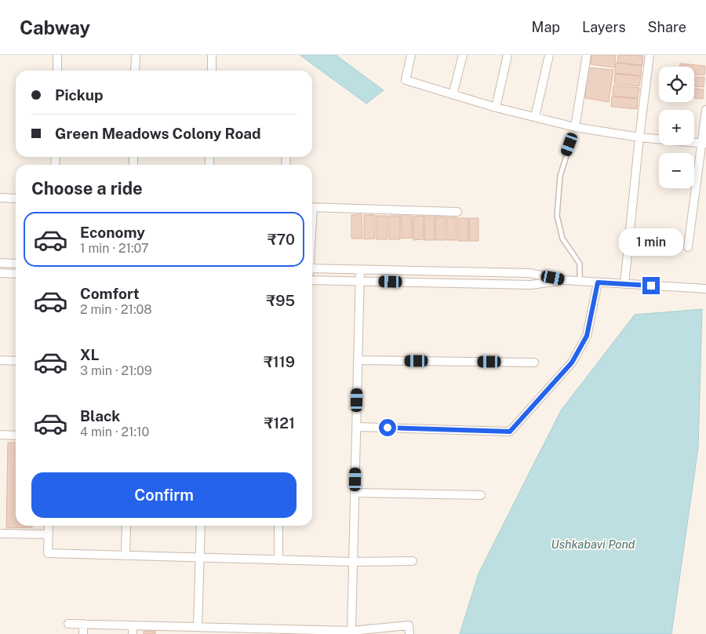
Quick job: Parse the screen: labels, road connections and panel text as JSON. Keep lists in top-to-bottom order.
{
  "water": ["Ushkabavi Pond"],
  "page": {
    "header": "Cabway",
    "nav": ["Map", "Layers", "Share"],
    "map_buttons": ["+", "−"],
    "banner": ["Pickup", "Green Meadows Colony Road"],
    "heading": "Choose a ride",
    "list": [
      {
        "name": "Economy",
        "note": "1 min · 21:07",
        "value": "₹70"
      },
      {
        "name": "Comfort",
        "note": "2 min · 21:08",
        "value": "₹95"
      },
      {
        "name": "XL",
        "note": "3 min · 21:09",
        "value": "₹119"
      },
      {
        "name": "Black",
        "note": "4 min · 21:10",
        "value": "₹121"
      }
    ],
    "bubble": "1 min",
    "buttons": "Confirm"
  }
}
